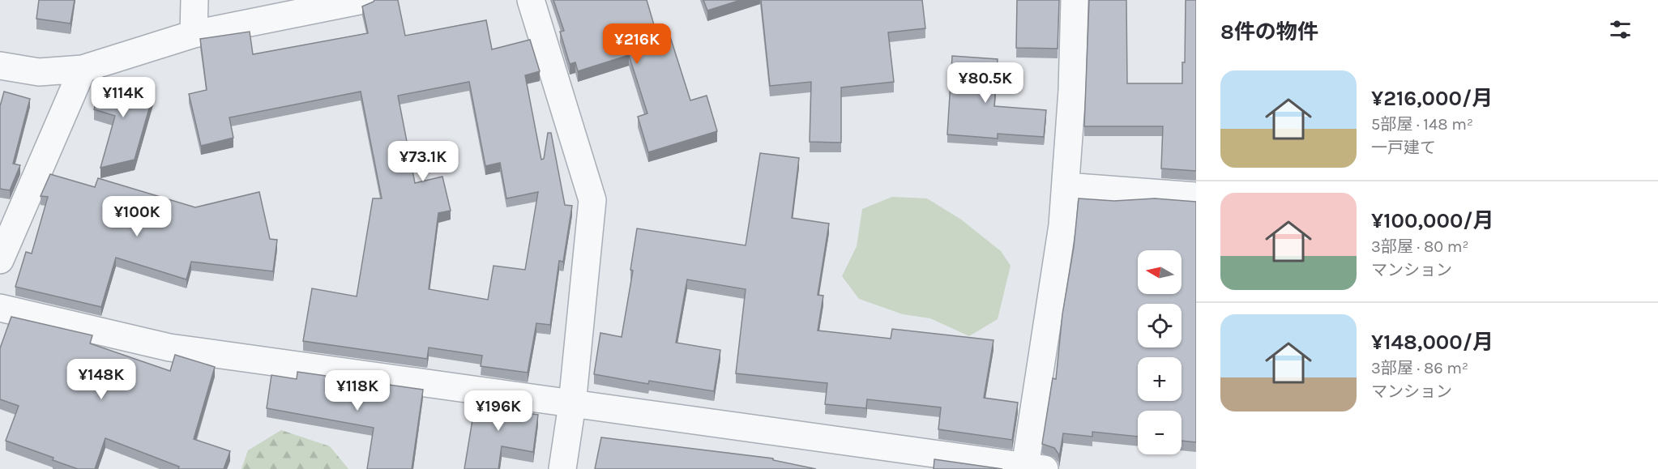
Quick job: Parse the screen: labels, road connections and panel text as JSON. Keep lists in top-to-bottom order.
{
  "north": "left",
  "page": {
    "heading": "8件の物件",
    "price": [
      "¥216K",
      "¥80.5K",
      "¥114K",
      "¥73.1K",
      "¥100K",
      "¥148K",
      "¥118K",
      "¥196K"
    ],
    "list": [
      {
        "name": "¥216,000/月",
        "note": "5部屋 · 148 m² · 一戸建て"
      },
      {
        "name": "¥100,000/月",
        "note": "3部屋 · 80 m² · マンション"
      },
      {
        "name": "¥148,000/月",
        "note": "3部屋 · 86 m² · マンション"
      }
    ],
    "map_buttons": ["+", "−"]
  }
}
